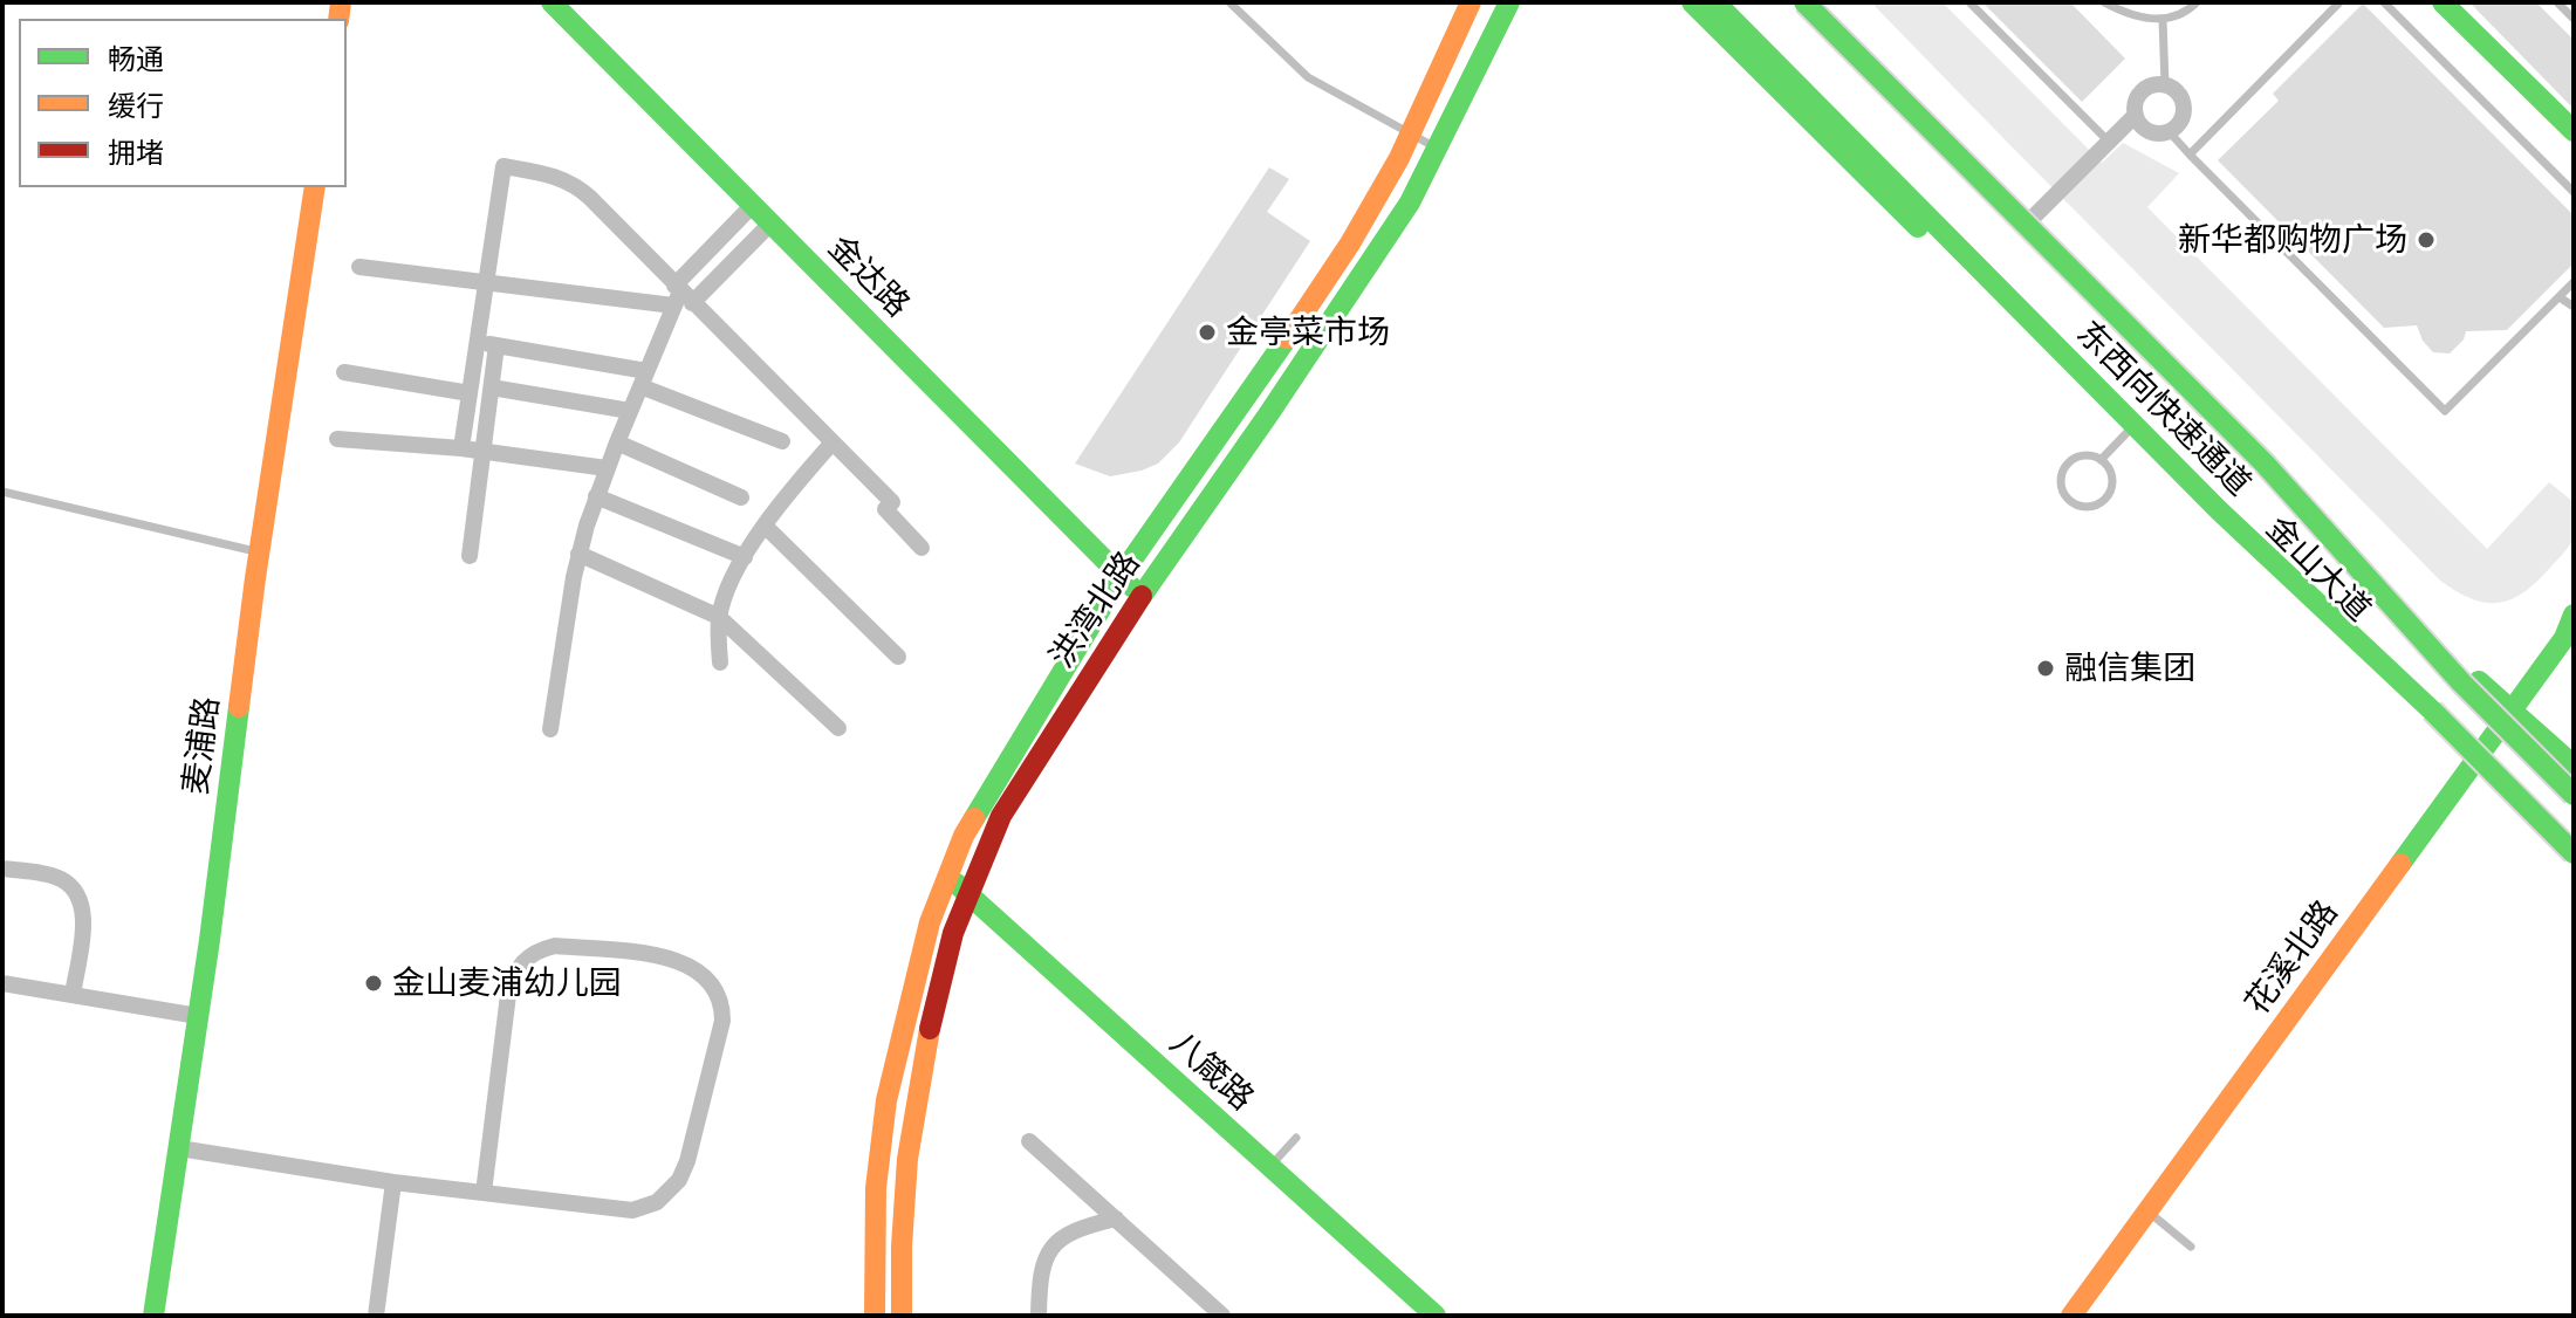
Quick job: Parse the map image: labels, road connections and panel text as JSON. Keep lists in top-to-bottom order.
{
  "streets": {
    "main road": [
      "金达路",
      "东西向快速通道",
      "金山大道",
      "洪湾北路",
      "麦浦路",
      "花溪北路",
      "八箴路"
    ]
  },
  "crossings": [
    ["金达路", "洪湾北路"],
    ["金山大道", "花溪北路"],
    ["洪湾北路", "八箴路"]
  ],
  "places": [
    "新华都购物广场",
    "金亭菜市场",
    "融信集团",
    "金山麦浦幼儿园"
  ],
  "legend": ["畅通", "缓行", "拥堵"]
}
